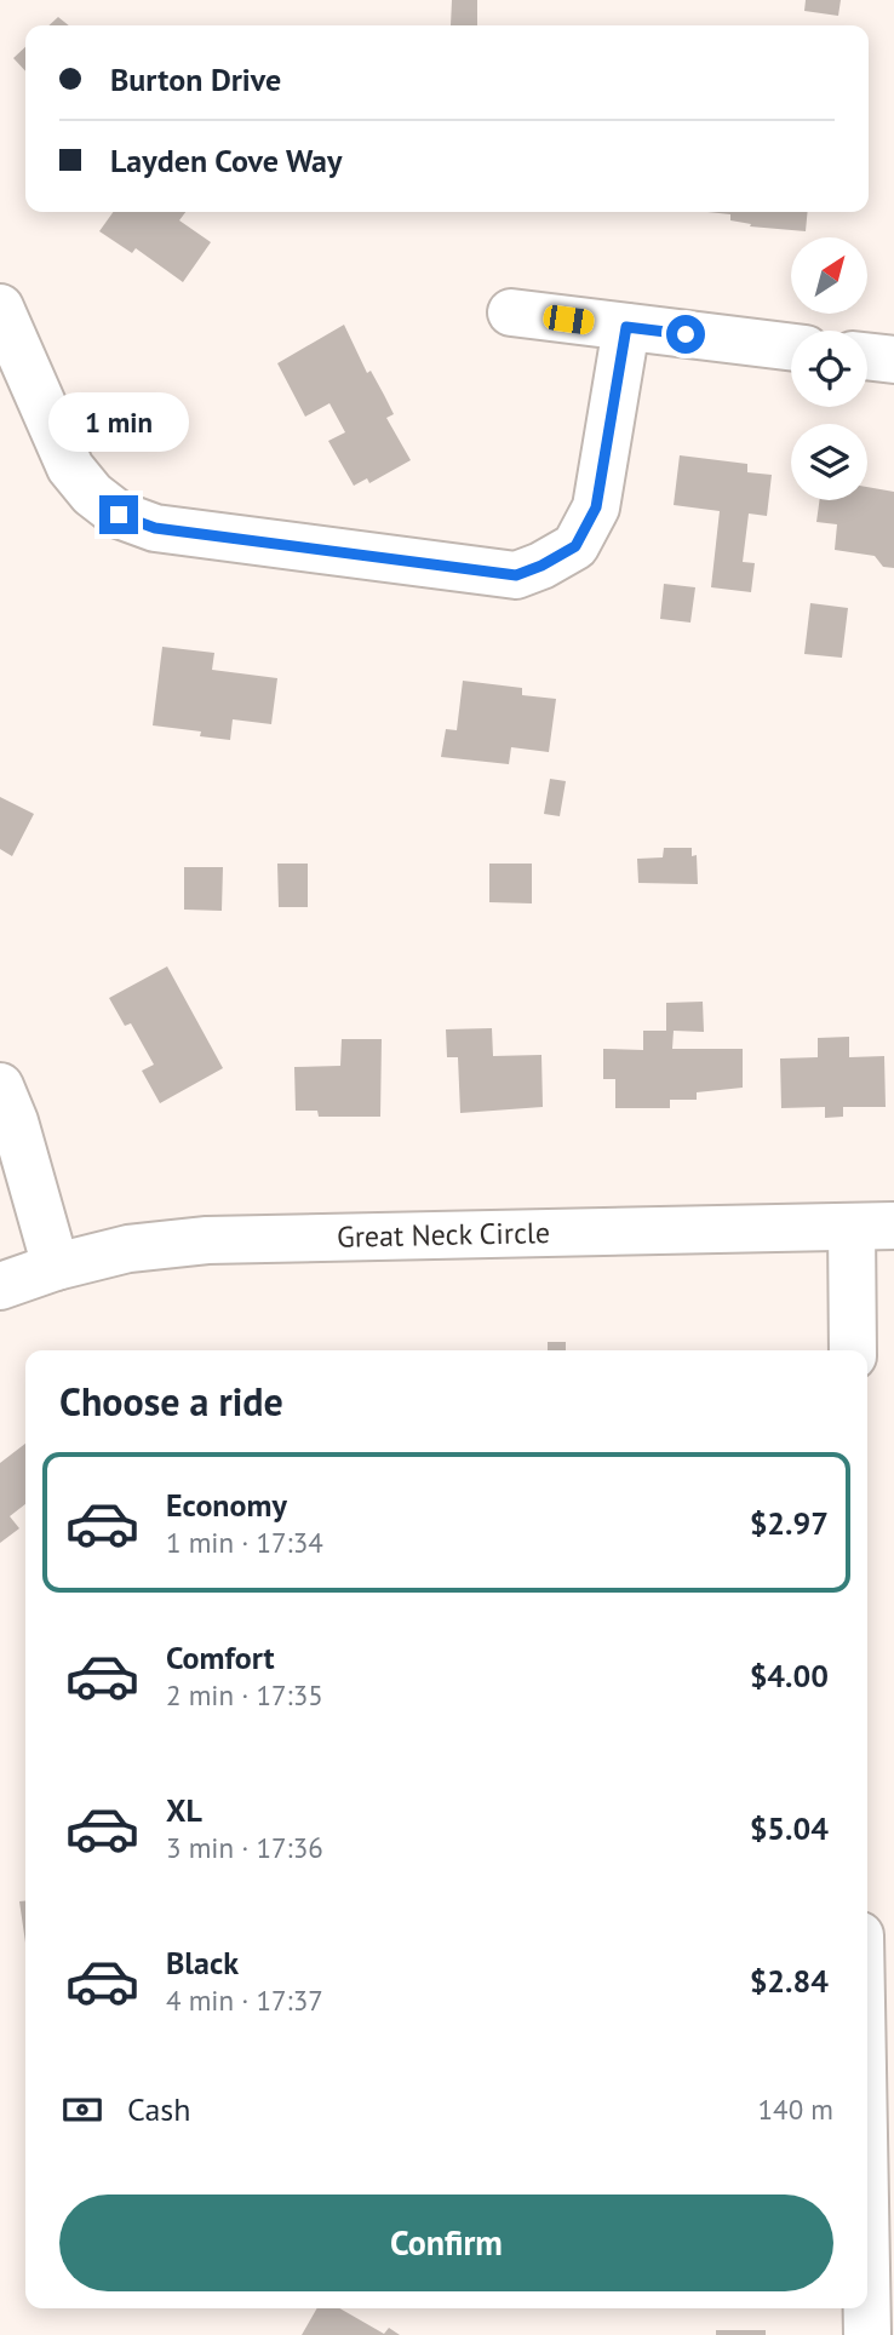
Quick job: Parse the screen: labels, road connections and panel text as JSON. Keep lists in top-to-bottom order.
{
  "streets": {
    "street": ["Great Neck Circle"]
  },
  "north": "top right",
  "page": {
    "banner": ["Burton Drive", "Layden Cove Way"],
    "bubble": "1 min",
    "heading": "Choose a ride",
    "list": [
      {
        "name": "Economy",
        "note": "1 min · 17:34",
        "value": "$2.97"
      },
      {
        "name": "Comfort",
        "note": "2 min · 17:35",
        "value": "$4.00"
      },
      {
        "name": "XL",
        "note": "3 min · 17:36",
        "value": "$5.04"
      },
      {
        "name": "Black",
        "note": "4 min · 17:37",
        "value": "$2.84"
      }
    ],
    "pay": ["Cash", "140 m"],
    "buttons": "Confirm"
  }
}
